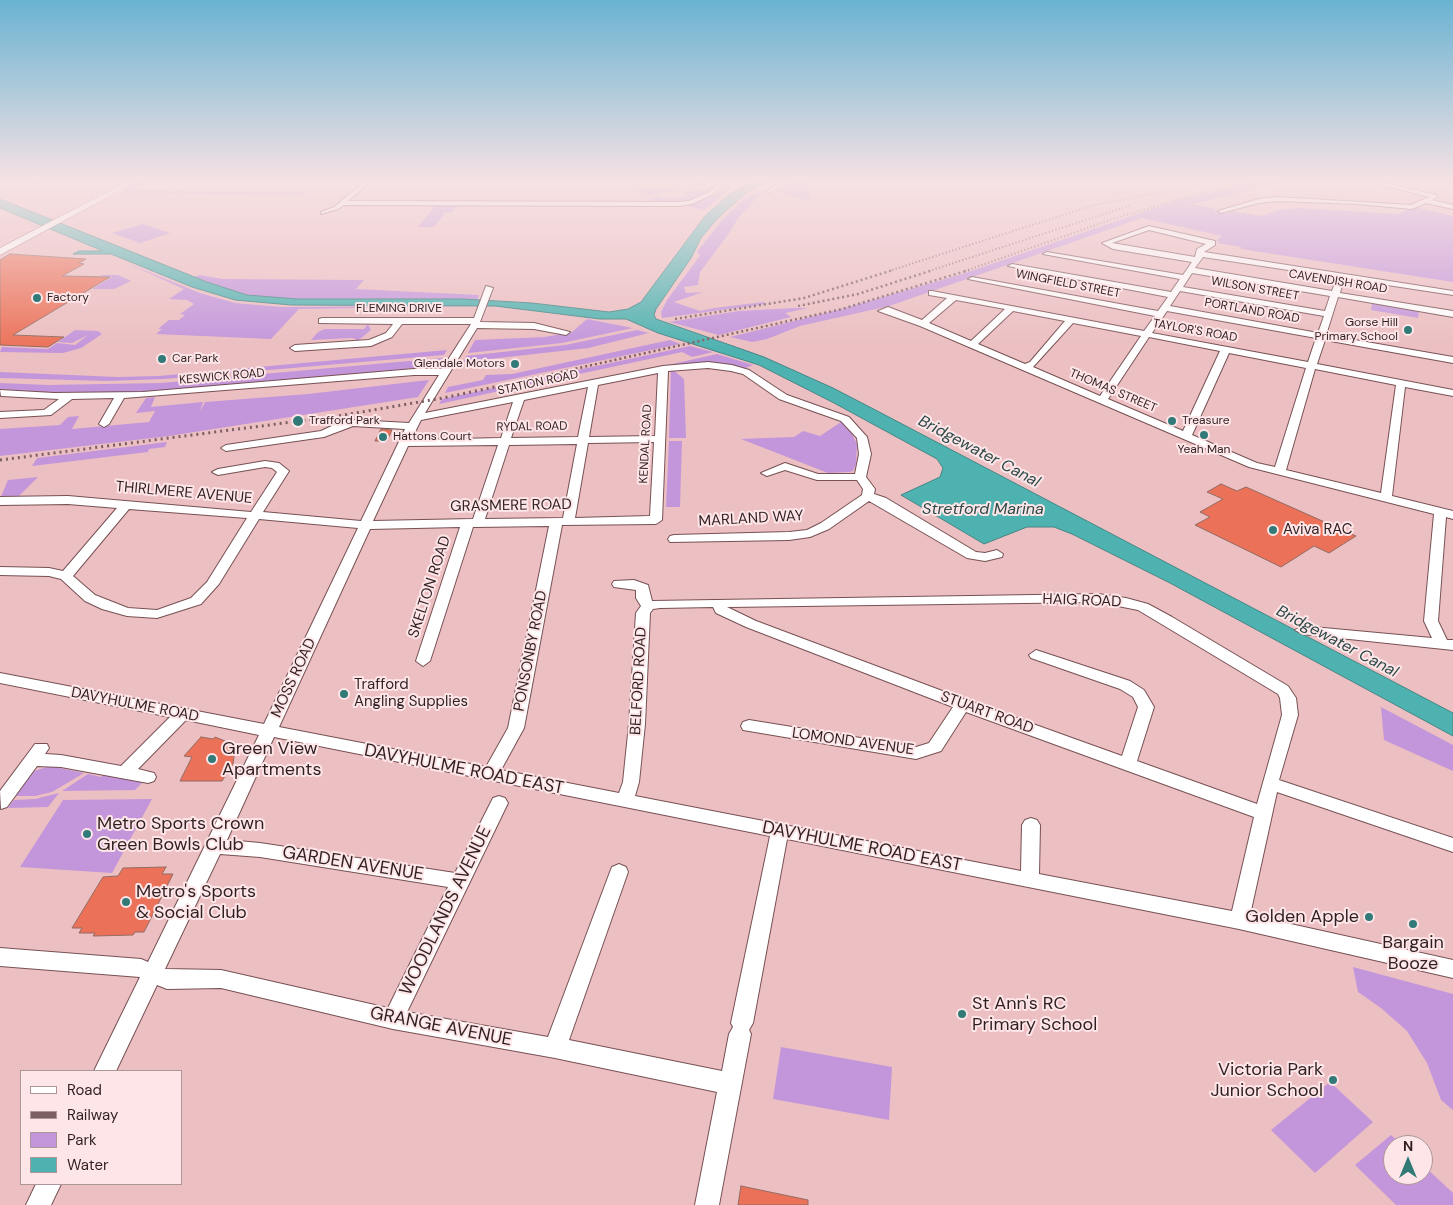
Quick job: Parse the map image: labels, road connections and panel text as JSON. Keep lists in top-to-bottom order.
{
  "streets": {
    "street": [
      "CAVENDISH ROAD",
      "WINGFIELD STREET",
      "WILSON STREET",
      "FLEMING DRIVE",
      "PORTLAND ROAD",
      "TAYLOR'S ROAD",
      "KESWICK ROAD",
      "STATION ROAD",
      "THOMAS STREET",
      "RYDAL ROAD",
      "KENDAL ROAD",
      "THIRLMERE AVENUE",
      "GRASMERE ROAD",
      "MARLAND WAY",
      "SKELTON ROAD",
      "HAIG ROAD",
      "PONSONBY ROAD",
      "MOSS ROAD",
      "BELFORD ROAD",
      "DAVYHULME ROAD",
      "STUART ROAD",
      "LOMOND AVENUE",
      "DAVYHULME ROAD EAST",
      "GARDEN AVENUE",
      "WOODLANDS AVENUE",
      "GRANGE AVENUE"
    ]
  },
  "crossings": [
    ["WINGFIELD STREET", "PORTLAND ROAD"],
    ["FLEMING DRIVE", "MOSS ROAD"],
    ["KESWICK ROAD", "MOSS ROAD"],
    ["STATION ROAD", "KENDAL ROAD"],
    ["STATION ROAD", "SKELTON ROAD"],
    ["STATION ROAD", "PONSONBY ROAD"],
    ["STATION ROAD", "MOSS ROAD"],
    ["RYDAL ROAD", "KENDAL ROAD"],
    ["RYDAL ROAD", "SKELTON ROAD"],
    ["RYDAL ROAD", "PONSONBY ROAD"],
    ["RYDAL ROAD", "MOSS ROAD"],
    ["KENDAL ROAD", "GRASMERE ROAD"],
    ["THIRLMERE AVENUE", "GRASMERE ROAD"],
    ["THIRLMERE AVENUE", "MOSS ROAD"],
    ["GRASMERE ROAD", "SKELTON ROAD"],
    ["GRASMERE ROAD", "PONSONBY ROAD"],
    ["GRASMERE ROAD", "MOSS ROAD"],
    ["HAIG ROAD", "BELFORD ROAD"],
    ["HAIG ROAD", "STUART ROAD"],
    ["HAIG ROAD", "DAVYHULME ROAD EAST"],
    ["PONSONBY ROAD", "DAVYHULME ROAD EAST"],
    ["MOSS ROAD", "DAVYHULME ROAD"],
    ["MOSS ROAD", "DAVYHULME ROAD EAST"],
    ["MOSS ROAD", "GARDEN AVENUE"],
    ["MOSS ROAD", "GRANGE AVENUE"],
    ["BELFORD ROAD", "DAVYHULME ROAD EAST"],
    ["DAVYHULME ROAD", "DAVYHULME ROAD EAST"],
    ["STUART ROAD", "LOMOND AVENUE"],
    ["GARDEN AVENUE", "WOODLANDS AVENUE"],
    ["WOODLANDS AVENUE", "GRANGE AVENUE"]
  ],
  "water": ["Bridgewater Canal", "Stretford Marina"],
  "places": [
    "Factory",
    "Gorse Hill Primary School",
    "Car Park",
    "Glendale Motors",
    "Trafford Park",
    "Treasure",
    "Yeah Man",
    "Hattons Court",
    "Aviva RAC",
    "Trafford Angling Supplies",
    "Green View Apartments",
    "Metro Sports Crown Green Bowls Club",
    "Metro's Sports & Social Club",
    "Golden Apple",
    "Bargain Booze",
    "St Ann's RC Primary School",
    "Victoria Park Junior School"
  ],
  "legend": [
    "Road",
    "Railway",
    "Park",
    "Water"
  ],
  "north": "top"
}
